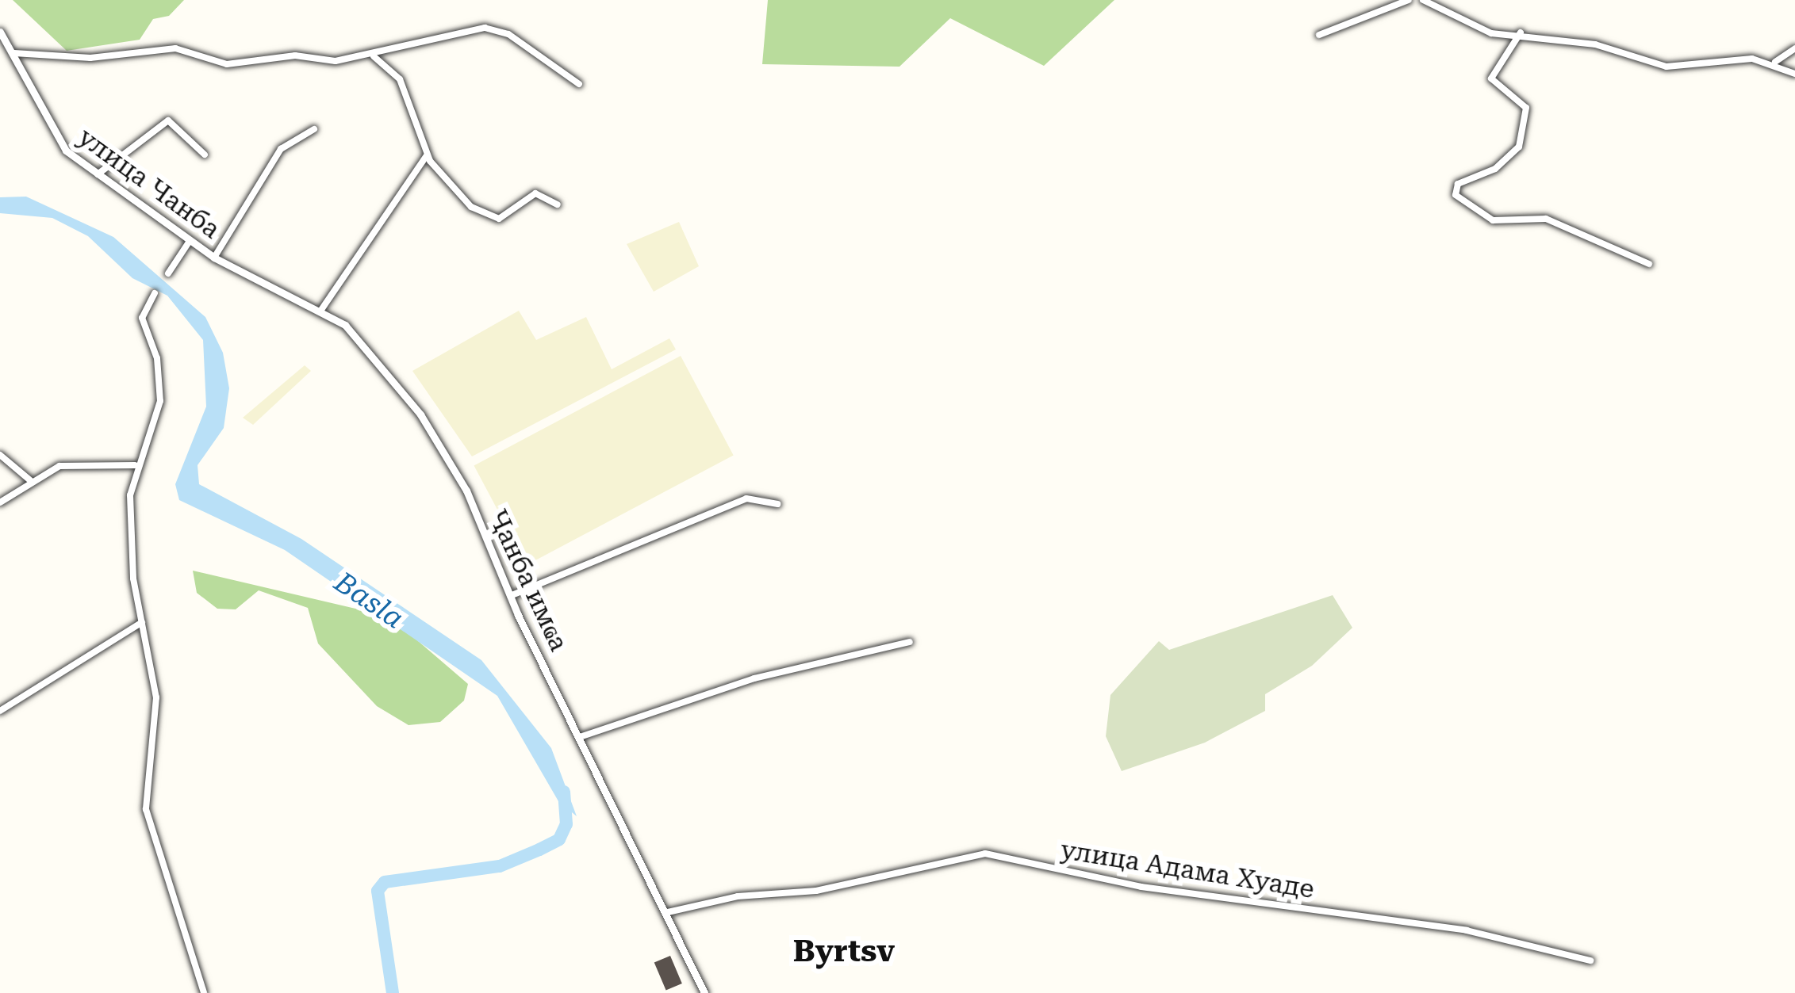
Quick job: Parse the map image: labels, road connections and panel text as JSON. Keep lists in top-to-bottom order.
{
  "streets": {
    "street": ["улица Чанба", "Ҷанба имҩа", "улица Адама Хуаде"]
  },
  "crossings": [
    ["улица Чанба", "Ҷанба имҩа"],
    ["Ҷанба имҩа", "улица Адама Хуаде"]
  ],
  "districts": ["Byrtsv"],
  "water": ["Basla"]
}
